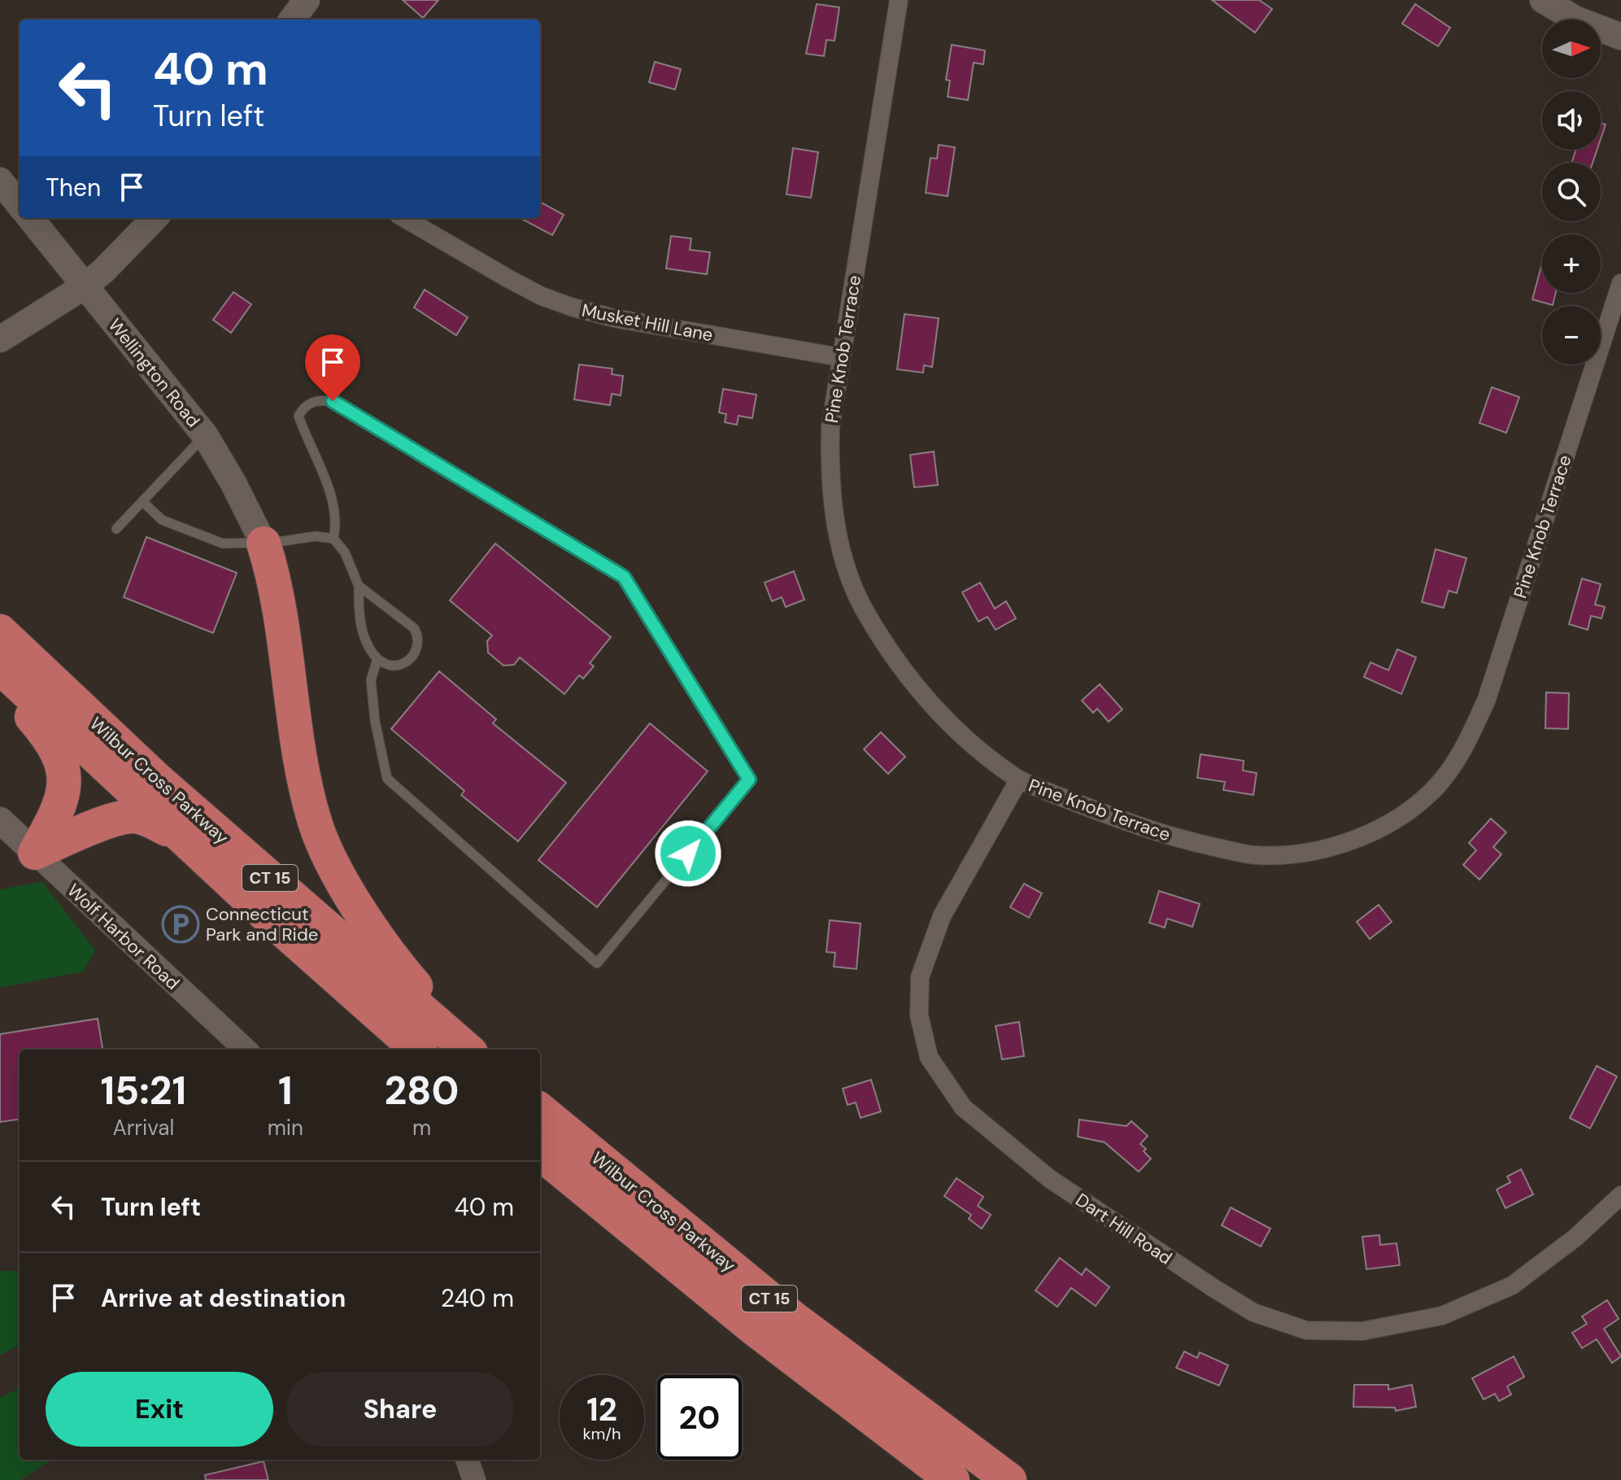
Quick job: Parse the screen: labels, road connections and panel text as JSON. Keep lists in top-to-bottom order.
{
  "streets": {
    "highway": ["Wilbur Cross Parkway", "CT 15"],
    "main road": ["Wellington Road", "Wolf Harbor Road"],
    "street": ["Musket Hill Lane", "Pine Knob Terrace", "Dart Hill Road"]
  },
  "crossings": [
    ["Musket Hill Lane", "Pine Knob Terrace"],
    ["Pine Knob Terrace", "Dart Hill Road"]
  ],
  "places": {
    "parking": ["Connecticut Park and Ride"]
  },
  "north": "right",
  "page": {
    "map_buttons": ["+", "−"],
    "turn": ["40 m", "Turn left"],
    "then": "Then",
    "eta": [
      "15:21",
      "Arrival",
      "1",
      "min",
      "280",
      "m"
    ],
    "list": [
      {
        "name": "Turn left",
        "value": "40 m"
      },
      {
        "name": "Arrive at destination",
        "value": "240 m"
      }
    ],
    "buttons": ["Exit", "Share"],
    "speed": "12 km/h",
    "limit": "20"
  }
}
